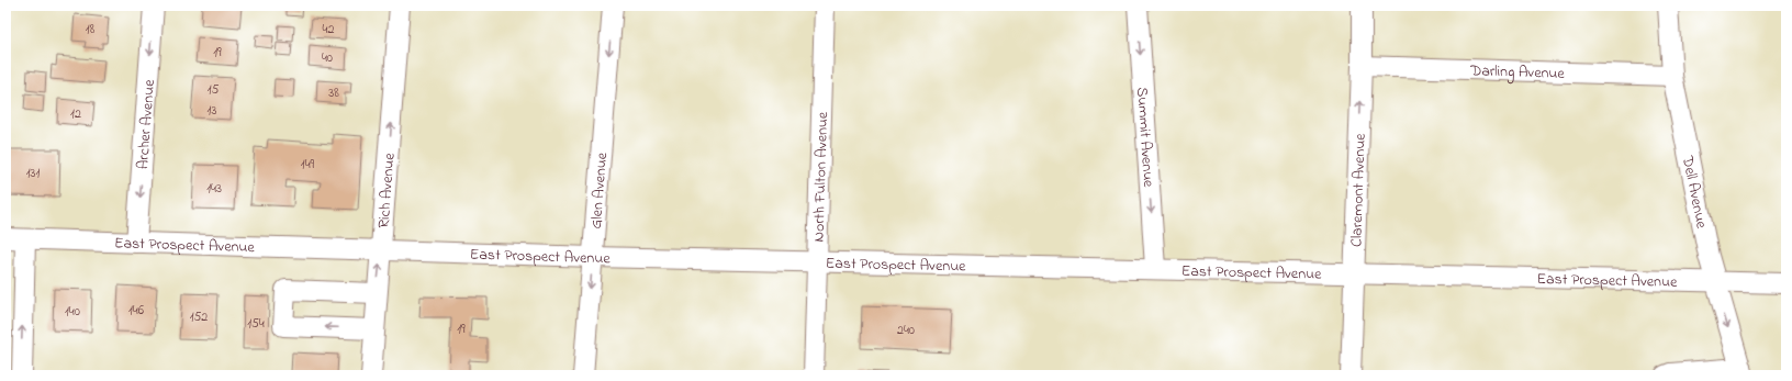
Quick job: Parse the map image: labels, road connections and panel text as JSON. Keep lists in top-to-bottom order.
{
  "streets": {
    "street": [
      "Darling Avenue",
      "Archer Avenue",
      "Summit Avenue",
      "North Fulton Avenue",
      "Glen Avenue",
      "Rich Avenue",
      "Claremont Avenue",
      "Dell Avenue",
      "East Prospect Avenue"
    ]
  },
  "crossings": [
    ["Darling Avenue", "Claremont Avenue"],
    ["Darling Avenue", "Dell Avenue"],
    ["Archer Avenue", "East Prospect Avenue"],
    ["Summit Avenue", "East Prospect Avenue"],
    ["North Fulton Avenue", "East Prospect Avenue"],
    ["Glen Avenue", "East Prospect Avenue"],
    ["Rich Avenue", "East Prospect Avenue"],
    ["Claremont Avenue", "East Prospect Avenue"],
    ["Dell Avenue", "East Prospect Avenue"]
  ],
  "one_way": [
    "Archer Avenue",
    "Summit Avenue",
    "Glen Avenue",
    "Rich Avenue",
    "Claremont Avenue"
  ],
  "house_numbers": [
    "18",
    "42",
    "19",
    "40",
    "15",
    "38",
    "13",
    "12",
    "149",
    "131",
    "143",
    "146",
    "140",
    "152",
    "154",
    "19",
    "240"
  ]
}
